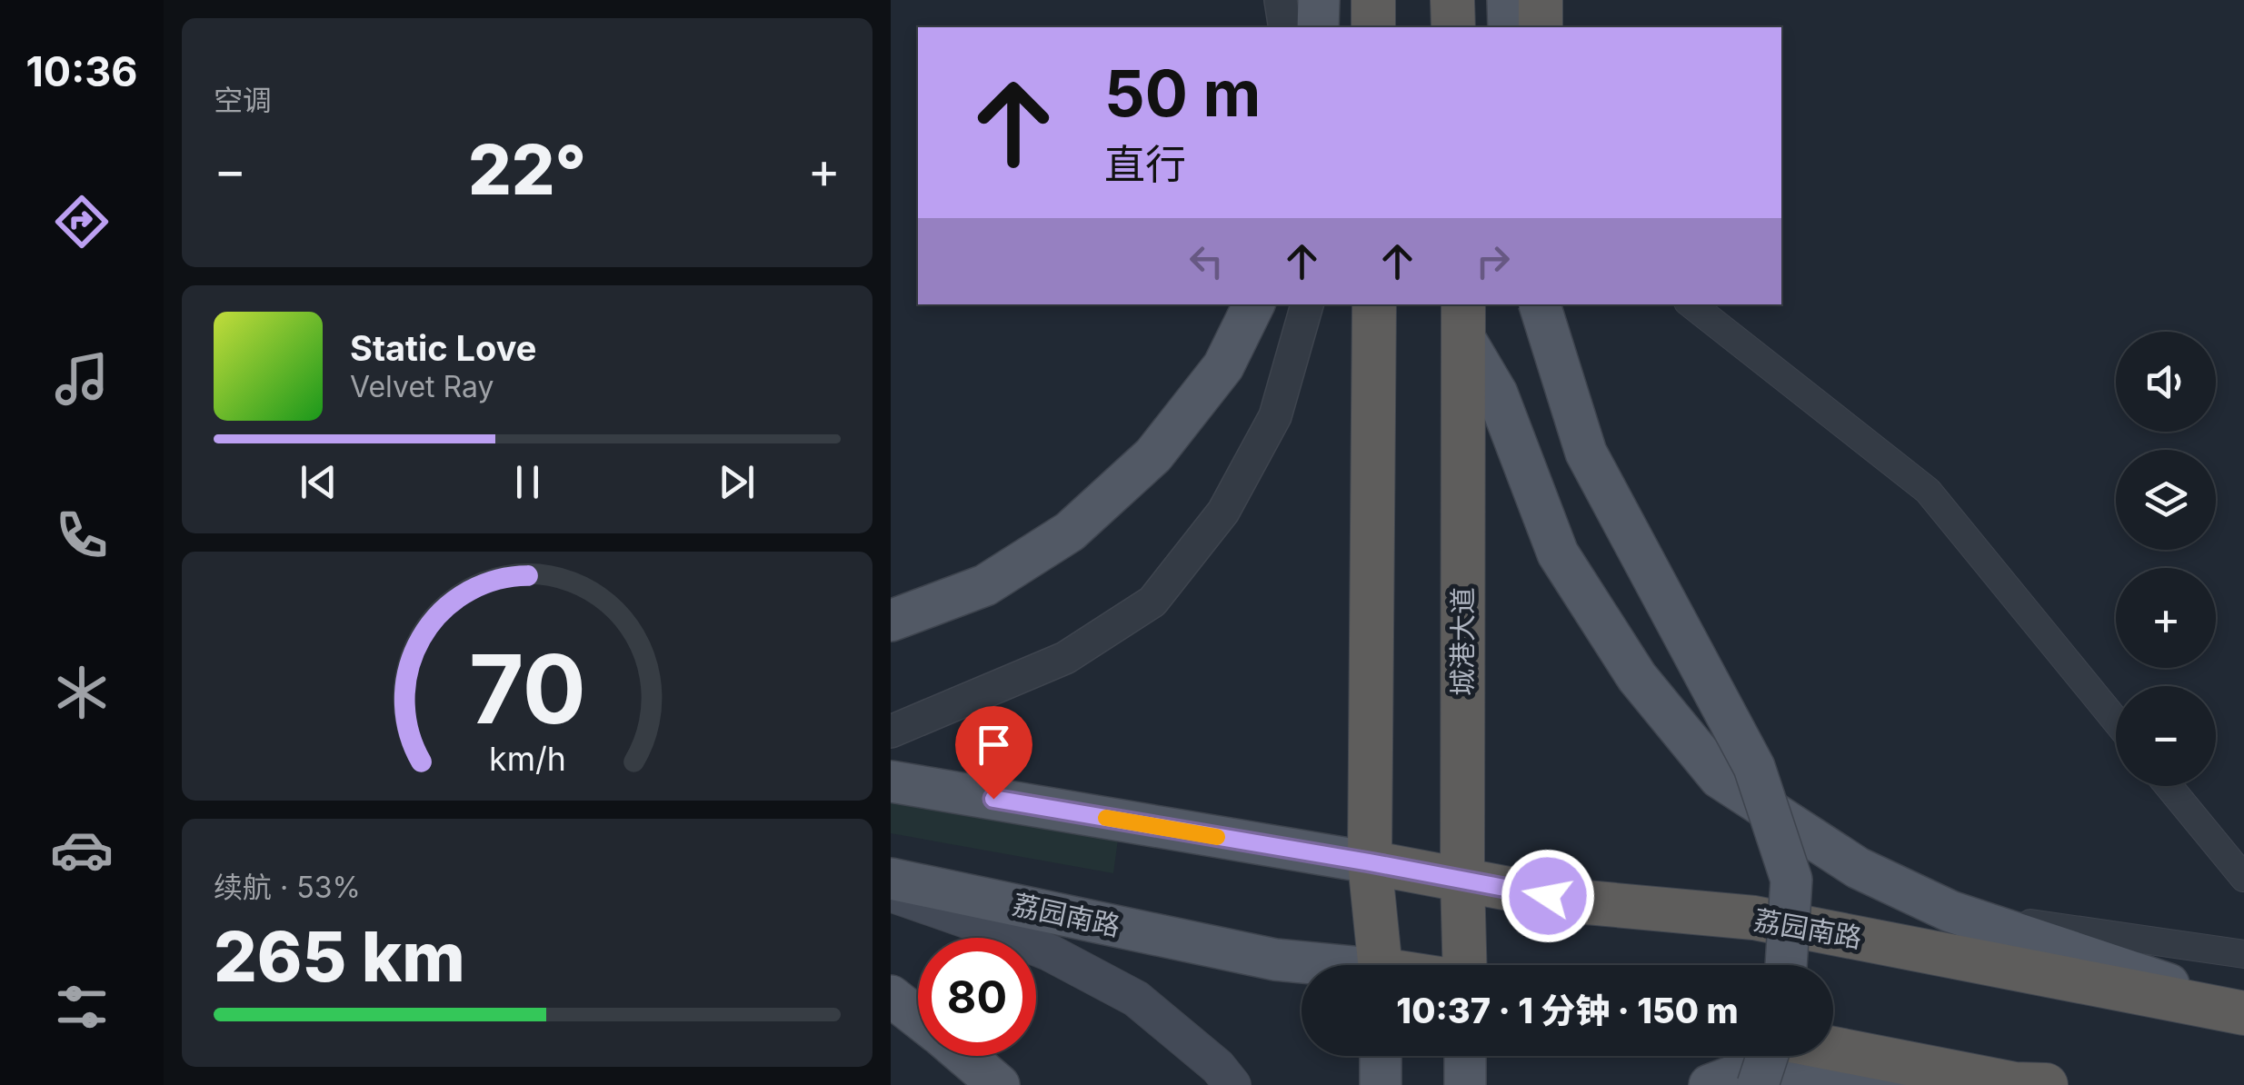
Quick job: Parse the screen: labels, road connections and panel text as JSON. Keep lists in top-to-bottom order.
{
  "streets": {
    "highway": ["城港大道", "荔园南路"]
  },
  "crossings": [
    ["城港大道", "荔园南路"]
  ],
  "page": {
    "tabs": "10:36",
    "tile": [
      "空调",
      ["续航 · 53%", "265 km"]
    ],
    "turn": ["50 m", "直行"],
    "heat": ["−", "22°", "+"],
    "song": ["Static Love", "Velvet Ray"],
    "map_buttons": ["+", "−"],
    "limit": "80",
    "trip": "10:37 · 1 分钟 · 150 m",
    "gauge": ["70", "km/h"]
  }
}
